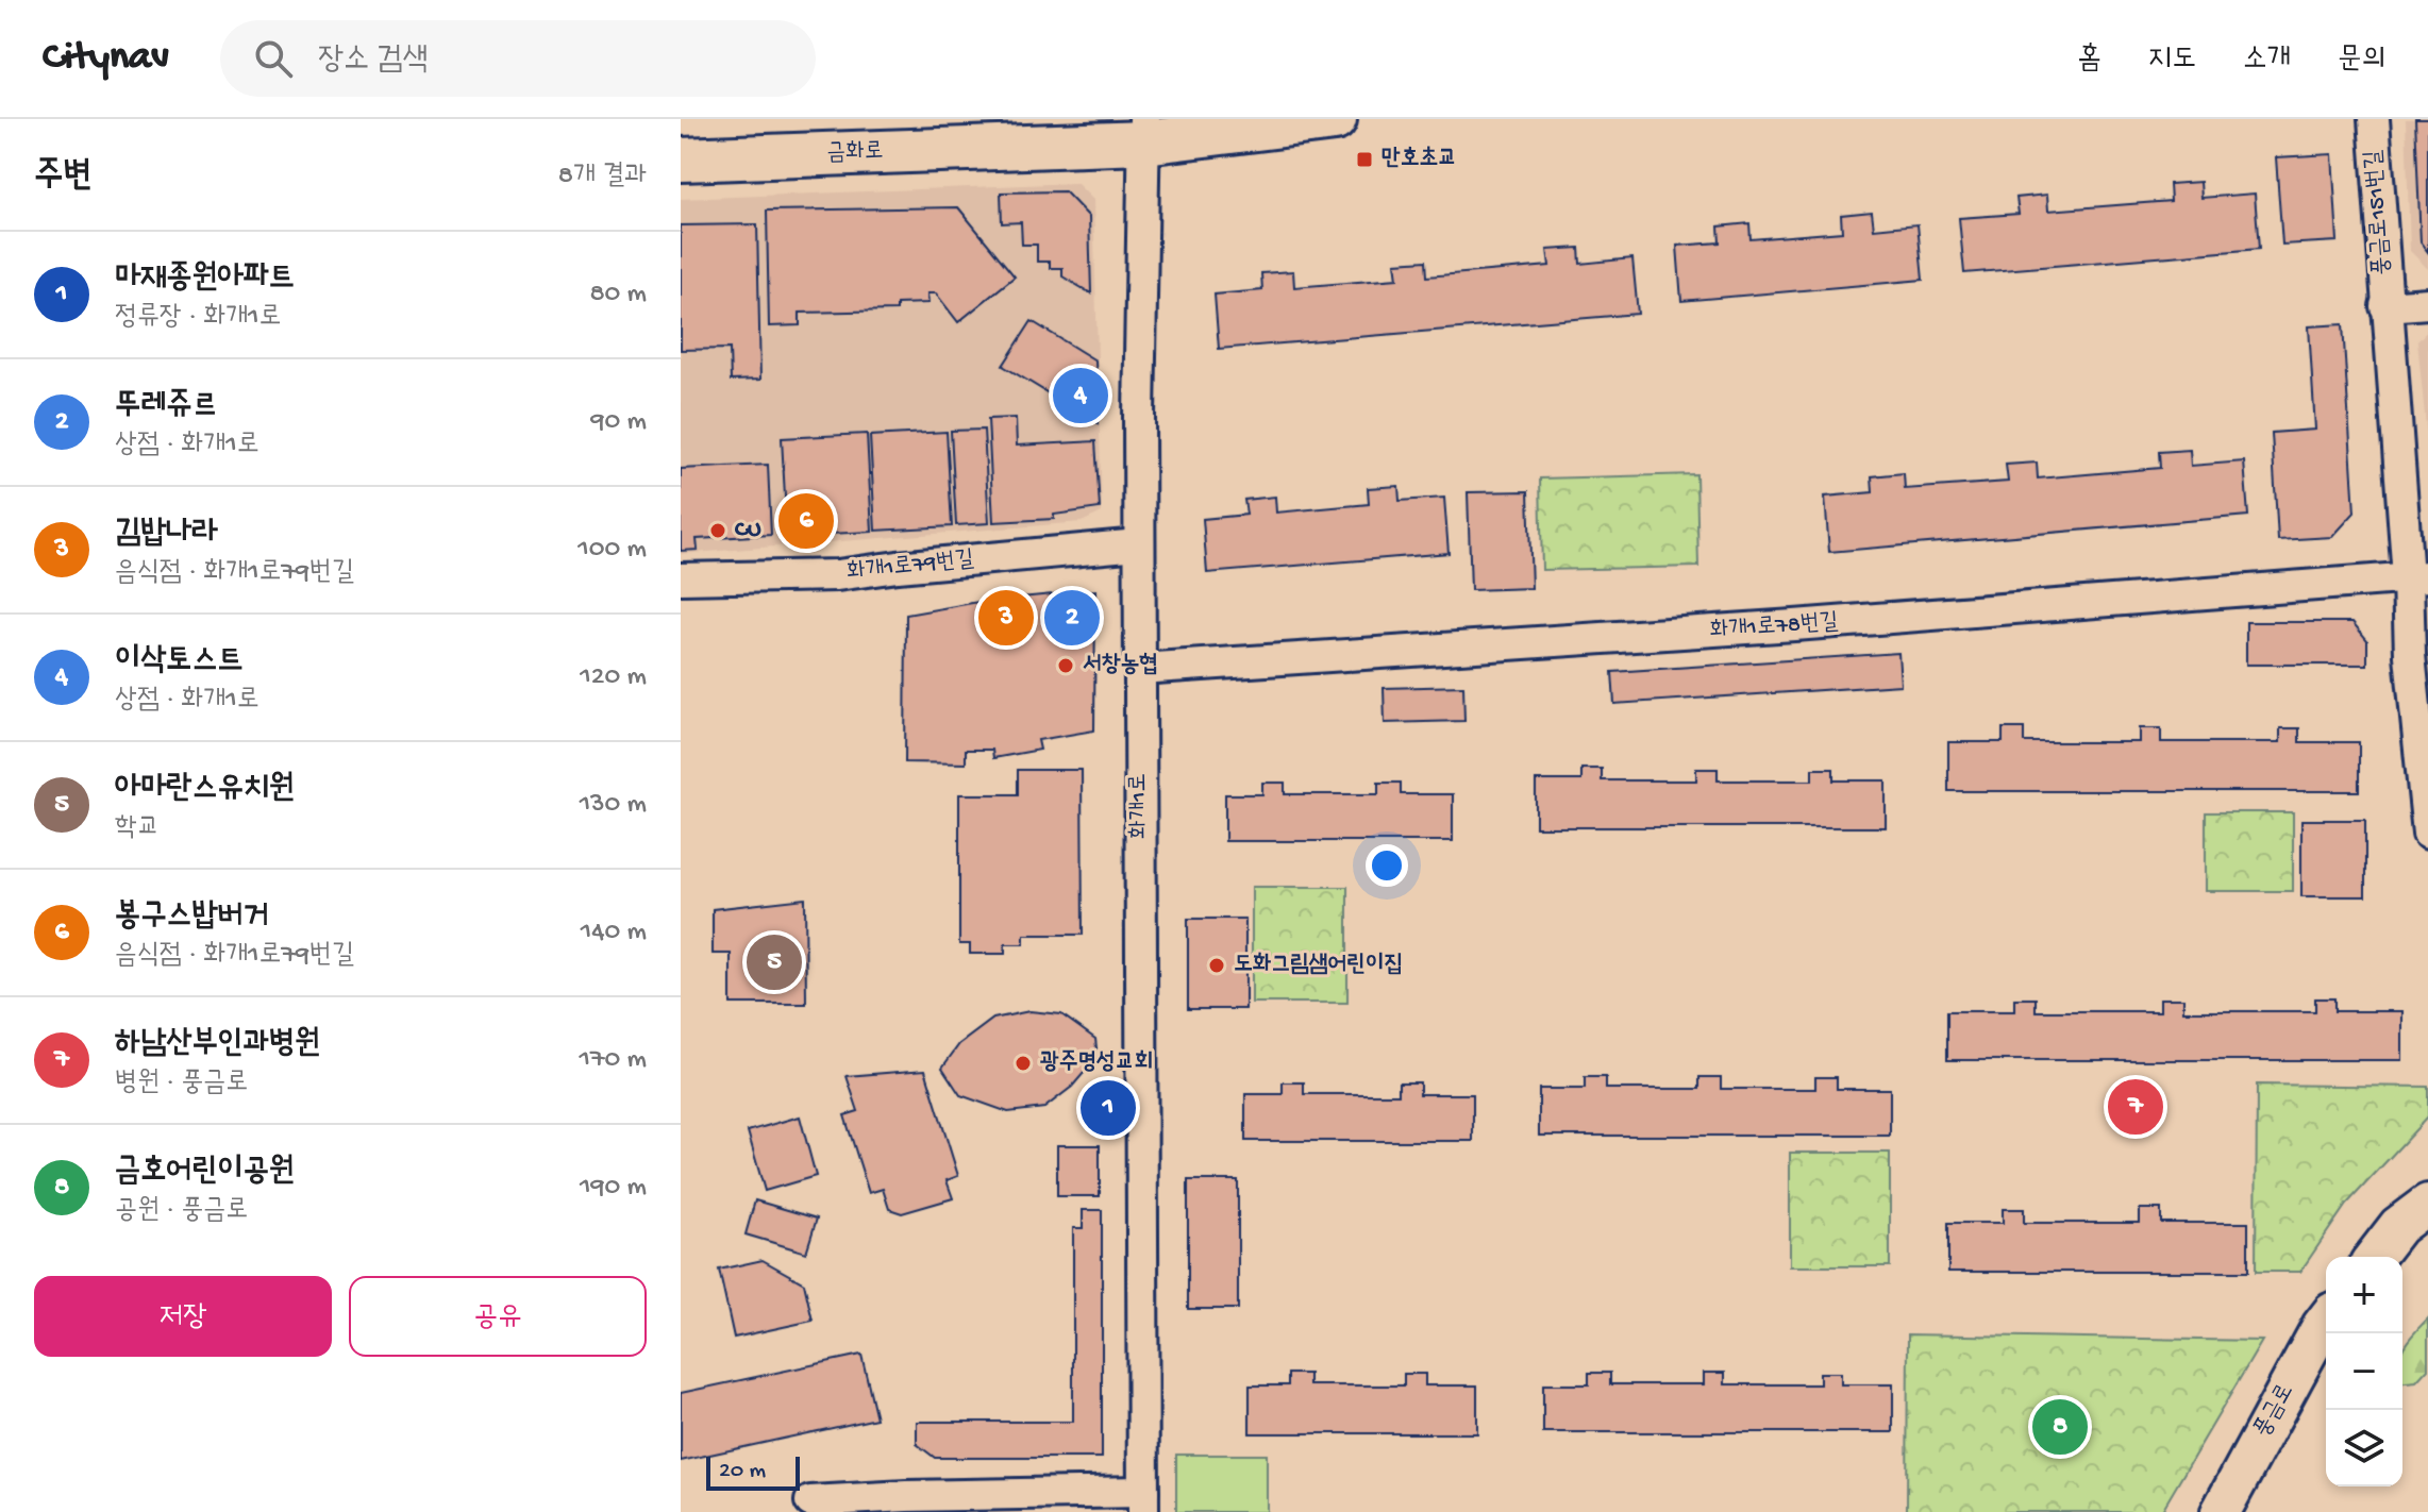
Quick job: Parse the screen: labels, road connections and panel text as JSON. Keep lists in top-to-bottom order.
{
  "streets": {
    "main road": ["금화로"],
    "street": [
      "풍금로151번길",
      "화개1로79번길",
      "화개1로78번길",
      "화개1로",
      "풍금로"
    ]
  },
  "crossings": [
    ["금화로", "화개1로"],
    ["풍금로151번길", "화개1로78번길"],
    ["화개1로79번길", "화개1로"],
    ["화개1로78번길", "화개1로"]
  ],
  "places": {
    "transit": ["만호초교"],
    "other": [
      "CU",
      "서창농협",
      "도화그림샘어린이집",
      "광주명성교회"
    ]
  },
  "scale_bar": "20 m",
  "page": {
    "header": "Citynav",
    "search": "장소 검색",
    "nav": [
      "홈",
      "지도",
      "소개",
      "문의"
    ],
    "heading": ["주변", "8개 결과"],
    "list": [
      {
        "mark": "1",
        "name": "마재종원아파트",
        "note": "정류장 · 화개1로",
        "value": "80 m"
      },
      {
        "mark": "2",
        "name": "뚜레쥬르",
        "note": "상점 · 화개1로",
        "value": "90 m"
      },
      {
        "mark": "3",
        "name": "김밥나라",
        "note": "음식점 · 화개1로79번길",
        "value": "100 m"
      },
      {
        "mark": "4",
        "name": "이삭토스트",
        "note": "상점 · 화개1로",
        "value": "120 m"
      },
      {
        "mark": "5",
        "name": "아마란스유치원",
        "note": "학교",
        "value": "130 m"
      },
      {
        "mark": "6",
        "name": "봉구스밥버거",
        "note": "음식점 · 화개1로79번길",
        "value": "140 m"
      },
      {
        "mark": "7",
        "name": "하남산부인과병원",
        "note": "병원 · 풍금로",
        "value": "170 m"
      },
      {
        "mark": "8",
        "name": "금호어린이공원",
        "note": "공원 · 풍금로",
        "value": "190 m"
      }
    ],
    "pins": [
      "4",
      "6",
      "2",
      "3",
      "5",
      "7",
      "1",
      "8"
    ],
    "buttons": ["저장", "공유"],
    "map_buttons": ["+", "−"],
    "scale": "20 m"
  }
}
